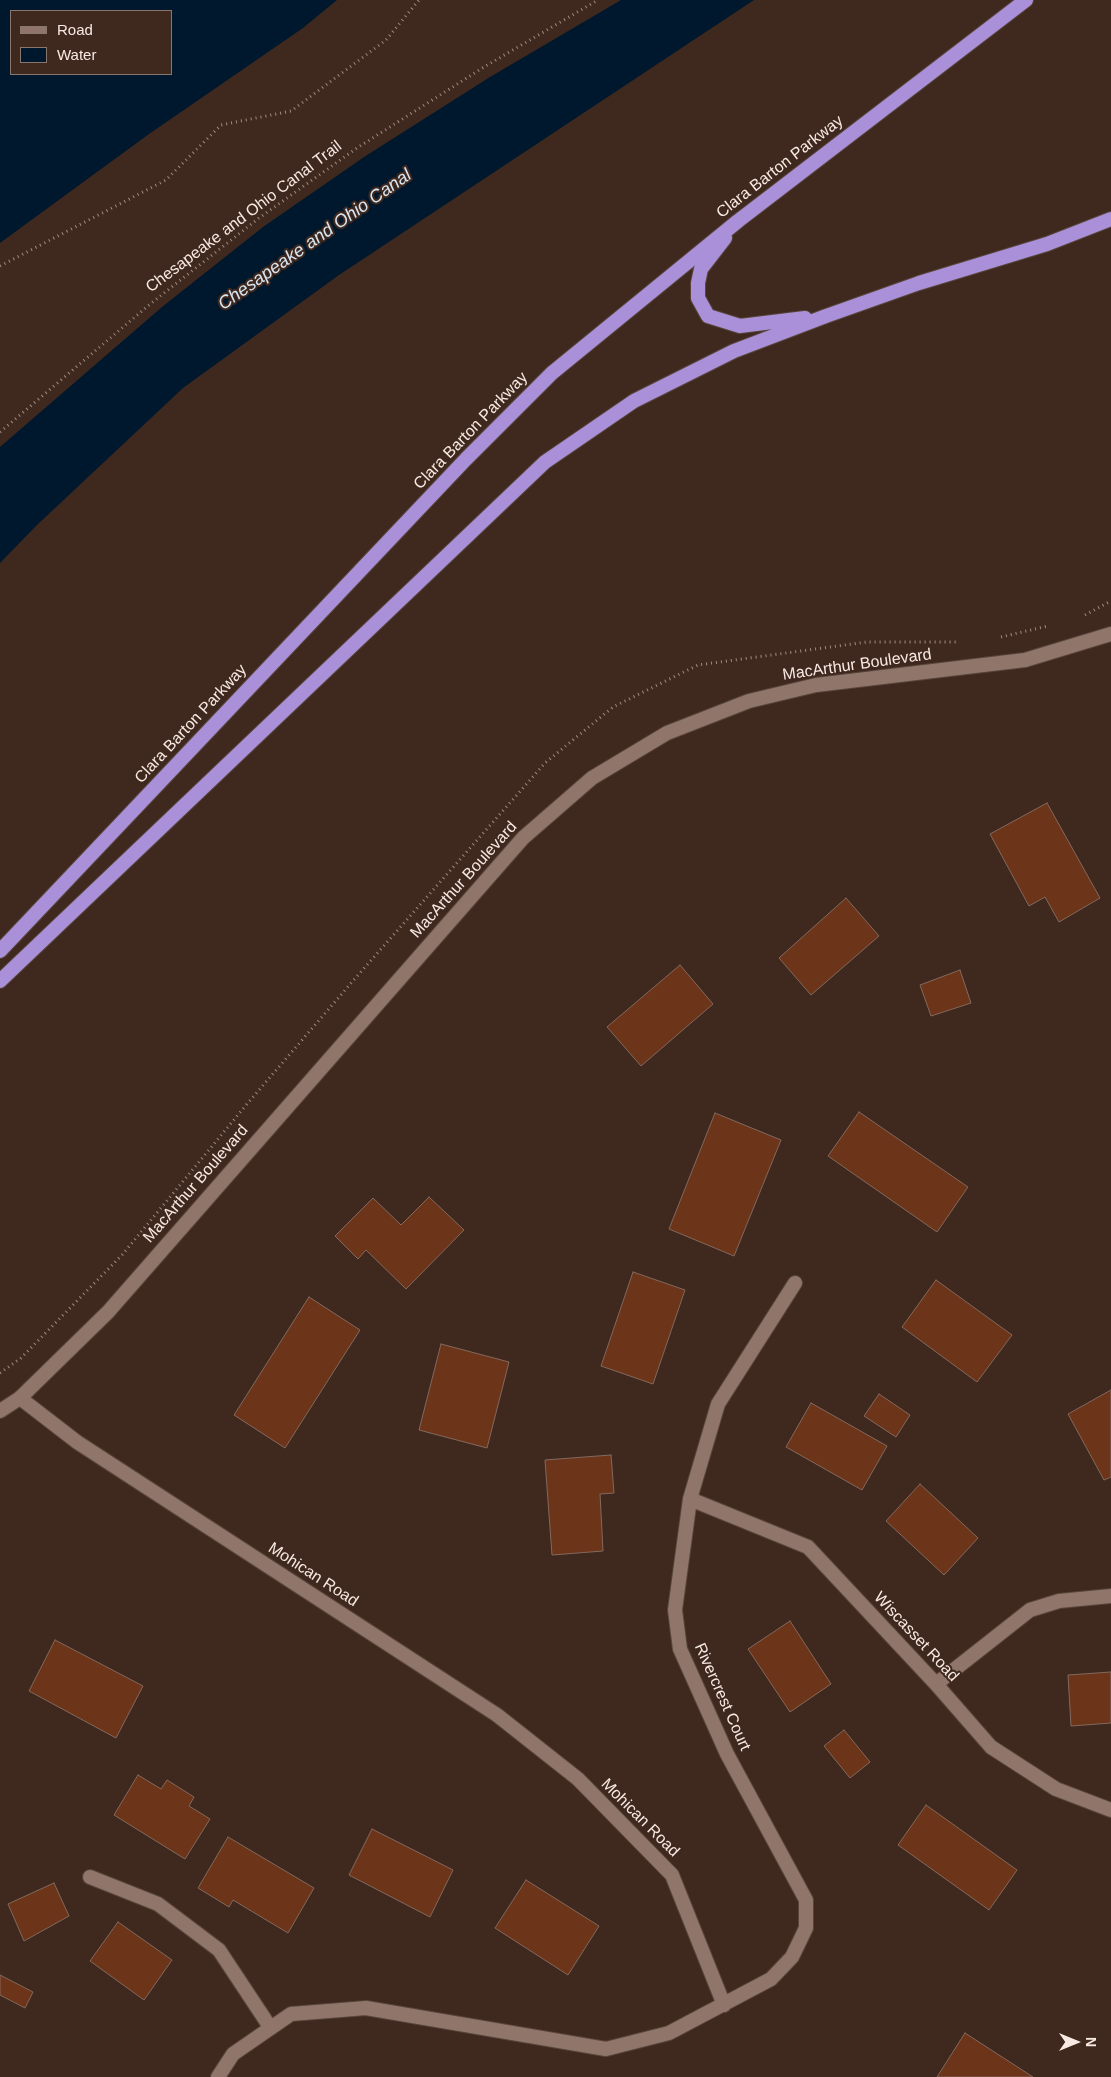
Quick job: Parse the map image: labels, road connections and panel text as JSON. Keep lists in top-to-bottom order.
{
  "streets": {
    "highway": ["Clara Barton Parkway"],
    "street": [
      "MacArthur Boulevard",
      "Mohican Road",
      "Wiscasset Road",
      "Rivercrest Court"
    ],
    "path": ["Chesapeake and Ohio Canal Trail"]
  },
  "crossings": [
    ["MacArthur Boulevard", "Mohican Road"],
    ["Mohican Road", "Rivercrest Court"],
    ["Wiscasset Road", "Rivercrest Court"]
  ],
  "water": ["Chesapeake and Ohio Canal"],
  "legend": ["Road", "Water"],
  "north": "right"
}
